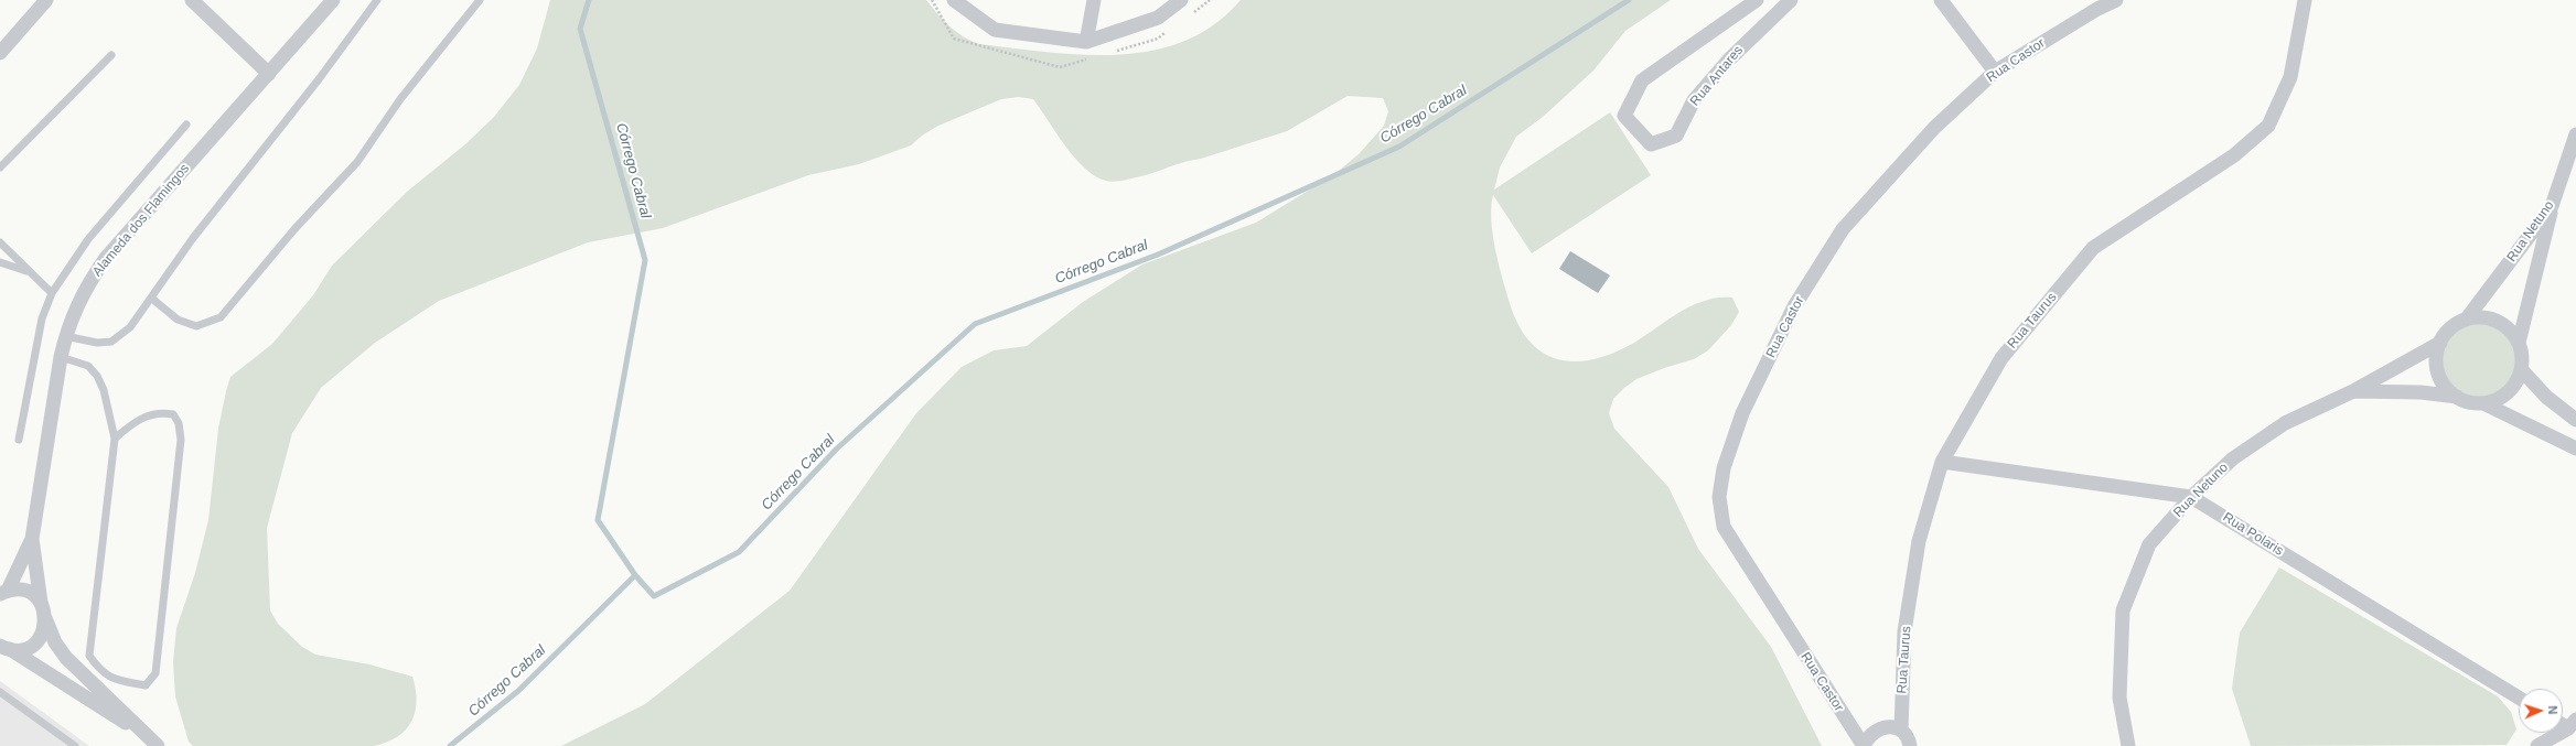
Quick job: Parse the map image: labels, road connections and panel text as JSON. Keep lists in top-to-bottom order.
{
  "streets": {
    "street": [
      "Rua Castor",
      "Rua Antares",
      "Alameda dos Flamingos",
      "Rua Netuno",
      "Rua Taurus",
      "Rua Polaris"
    ]
  },
  "crossings": [
    ["Rua Netuno", "Rua Polaris"],
    ["Rua Taurus", "Rua Polaris"]
  ],
  "water": ["Córrego Cabral"],
  "north": "right"
}
